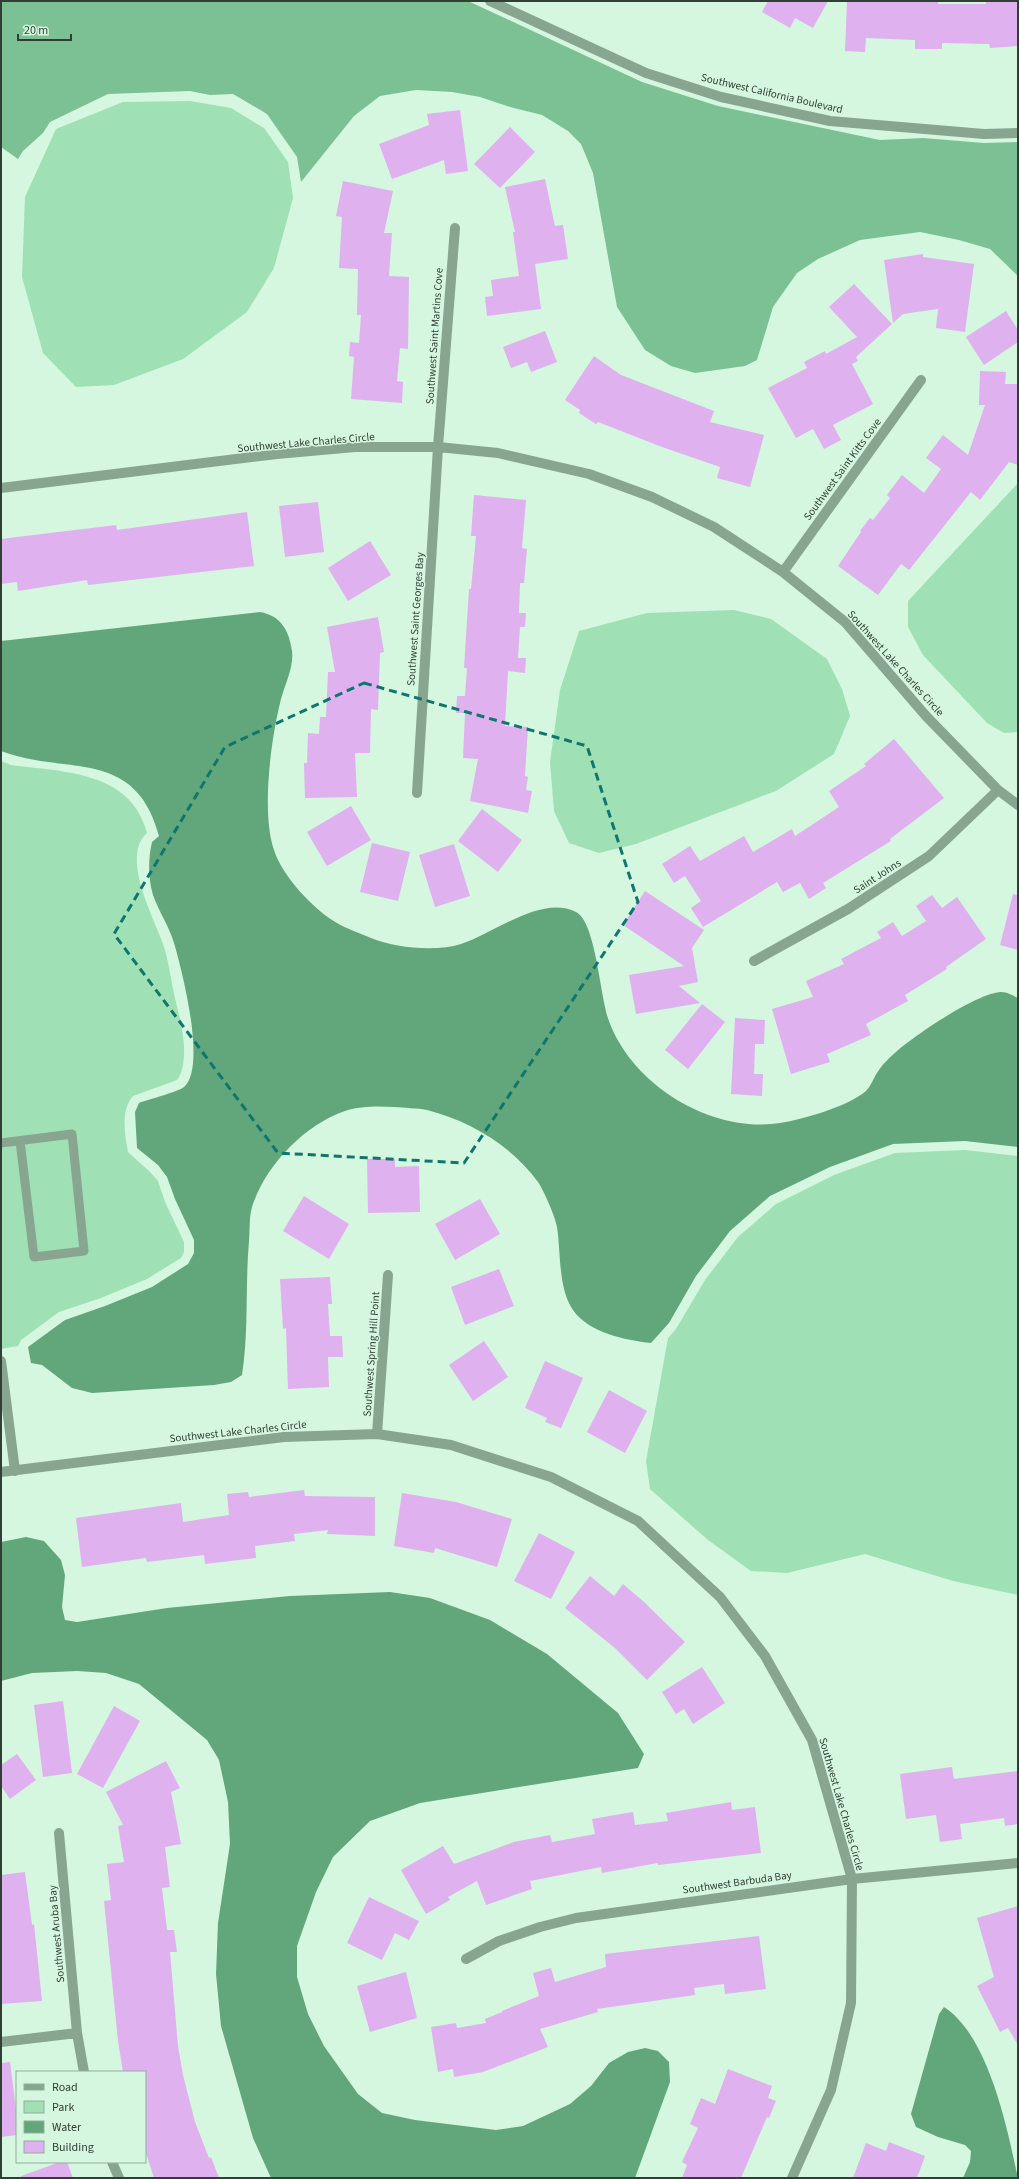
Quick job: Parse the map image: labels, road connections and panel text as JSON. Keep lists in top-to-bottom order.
{
  "streets": {
    "street": [
      "Southwest California Boulevard",
      "Southwest Saint Martins Cove",
      "Southwest Lake Charles Circle",
      "Southwest Saint Kitts Cove",
      "Southwest Saint Georges Bay",
      "Saint Johns",
      "Southwest Spring Hill Point",
      "Southwest Barbuda Bay",
      "Southwest Aruba Bay"
    ]
  },
  "crossings": [
    ["Southwest Saint Martins Cove", "Southwest Lake Charles Circle"],
    ["Southwest Saint Martins Cove", "Southwest Saint Georges Bay"],
    ["Southwest Lake Charles Circle", "Southwest Saint Kitts Cove"],
    ["Southwest Lake Charles Circle", "Southwest Saint Georges Bay"],
    ["Southwest Lake Charles Circle", "Saint Johns"],
    ["Southwest Lake Charles Circle", "Southwest Spring Hill Point"],
    ["Southwest Lake Charles Circle", "Southwest Barbuda Bay"]
  ],
  "legend": [
    "Road",
    "Park",
    "Water",
    "Building"
  ],
  "scale_bar": "20 m"
}
